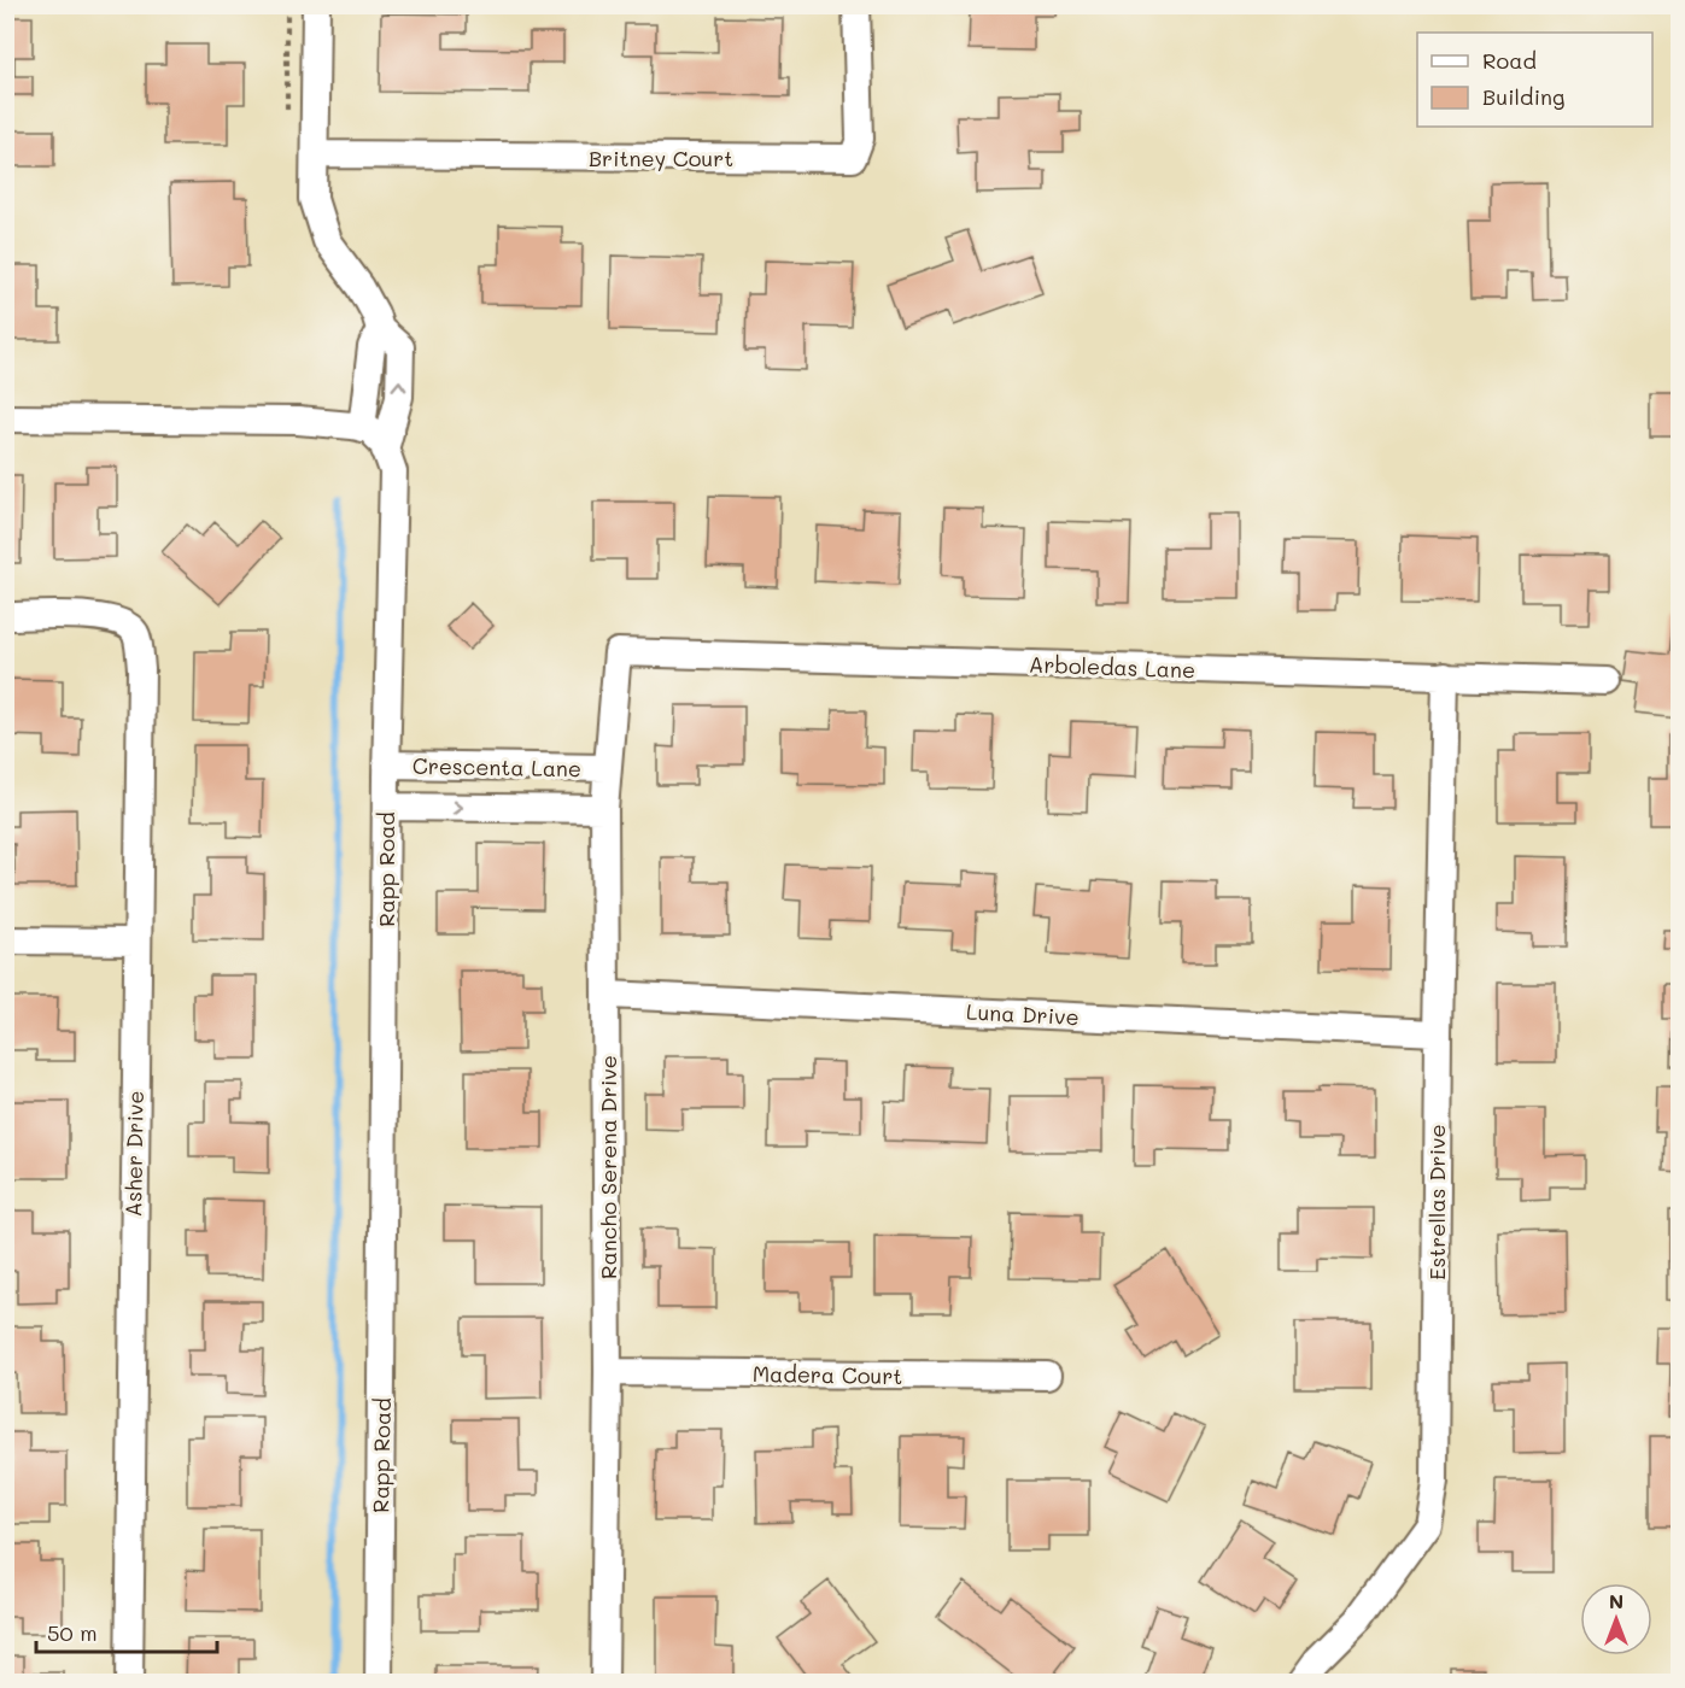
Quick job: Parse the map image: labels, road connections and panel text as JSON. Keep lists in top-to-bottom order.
{
  "streets": {
    "street": [
      "Britney Court",
      "Arboledas Lane",
      "Crescenta Lane",
      "Rapp Road",
      "Luna Drive",
      "Asher Drive",
      "Rancho Serena Drive",
      "Estrellas Drive",
      "Madera Court"
    ]
  },
  "crossings": [
    ["Arboledas Lane", "Rancho Serena Drive"],
    ["Arboledas Lane", "Estrellas Drive"],
    ["Crescenta Lane", "Rapp Road"],
    ["Crescenta Lane", "Rancho Serena Drive"],
    ["Luna Drive", "Rancho Serena Drive"],
    ["Luna Drive", "Estrellas Drive"],
    ["Rancho Serena Drive", "Madera Court"]
  ],
  "legend": ["Road", "Building"],
  "scale_bar": "50 m",
  "north": "top"
}
